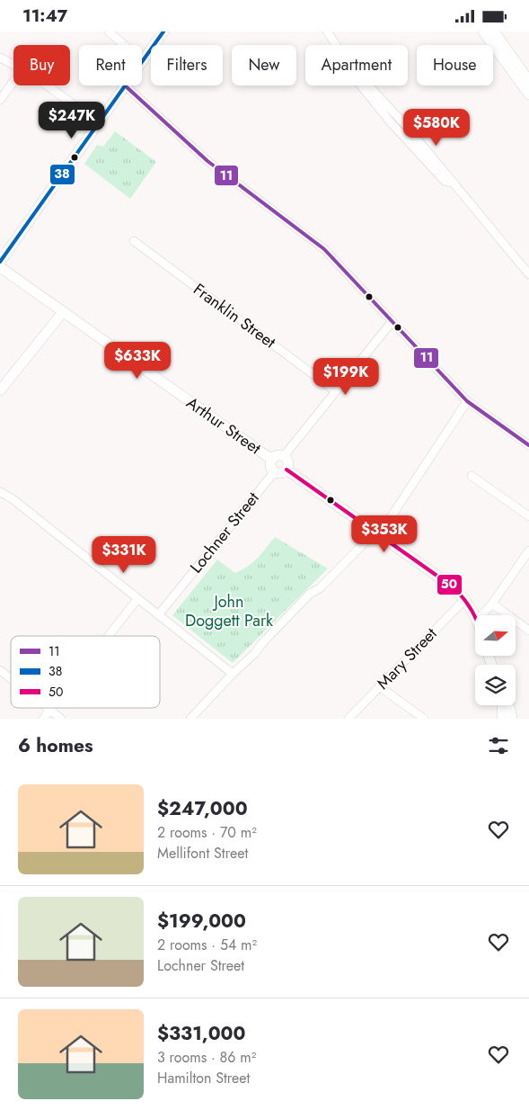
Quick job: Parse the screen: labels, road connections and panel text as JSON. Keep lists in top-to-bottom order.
{
  "streets": {
    "street": [
      "Franklin Street",
      "Arthur Street",
      "Lochner Street",
      "Mary Street"
    ]
  },
  "crossings": [
    ["Arthur Street", "Lochner Street"]
  ],
  "parks": ["John Doggett Park"],
  "lines": ["transit line 38", "transit line 11", "transit line 50"],
  "legend": ["11", "38", "50"],
  "north": "right",
  "page": {
    "status": "11:47",
    "chip": [
      "Buy",
      "Rent",
      "Filters",
      "New",
      "Apartment",
      "House"
    ],
    "price": [
      "$247K",
      "$580K",
      "$633K",
      "$199K",
      "$353K",
      "$331K"
    ],
    "heading": "6 homes",
    "list": [
      {
        "name": "$247,000",
        "note": "2 rooms · 70 m² · Mellifont Street"
      },
      {
        "name": "$199,000",
        "note": "2 rooms · 54 m² · Lochner Street"
      },
      {
        "name": "$331,000",
        "note": "3 rooms · 86 m² · Hamilton Street"
      }
    ]
  }
}
